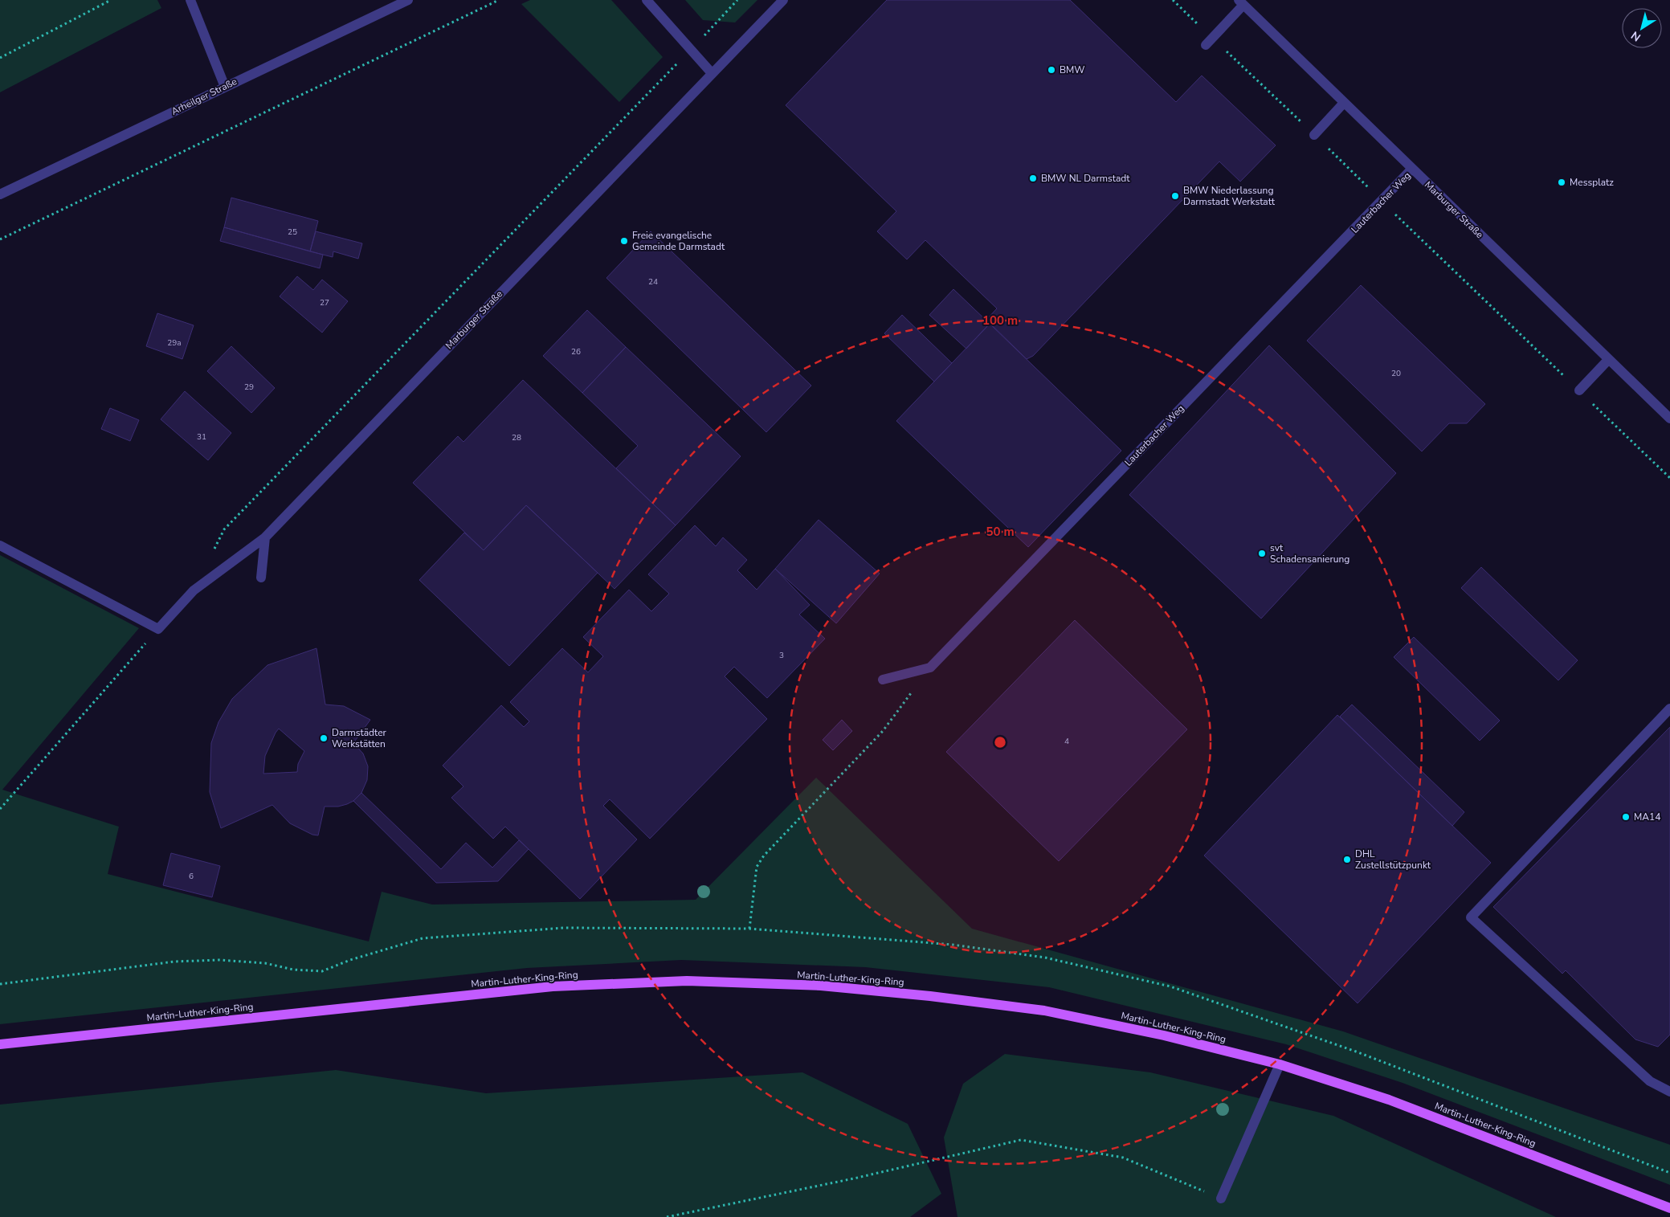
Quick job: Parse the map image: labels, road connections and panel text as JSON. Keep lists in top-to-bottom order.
{
  "streets": {
    "main road": ["Martin-Luther-King-Ring"],
    "street": ["Arheilger Straße", "Lauterbacher Weg", "Marburger Straße"]
  },
  "crossings": [
    ["Lauterbacher Weg", "Marburger Straße"]
  ],
  "places": [
    "BMW",
    "BMW NL Darmstadt",
    "Messplatz",
    "BMW Niederlassung Darmstadt Werkstatt",
    "Freie evangelische Gemeinde Darmstadt",
    "svt Schadensanierung",
    "Darmstädter Werkstätten",
    "MA14",
    "DHL Zustellstützpunkt"
  ],
  "house_numbers": [
    "25",
    "24",
    "27",
    "29a",
    "26",
    "20",
    "29",
    "31",
    "28",
    "3",
    "4",
    "6"
  ],
  "north": "bottom left",
  "rings": ["100 m", "50 m"]
}
